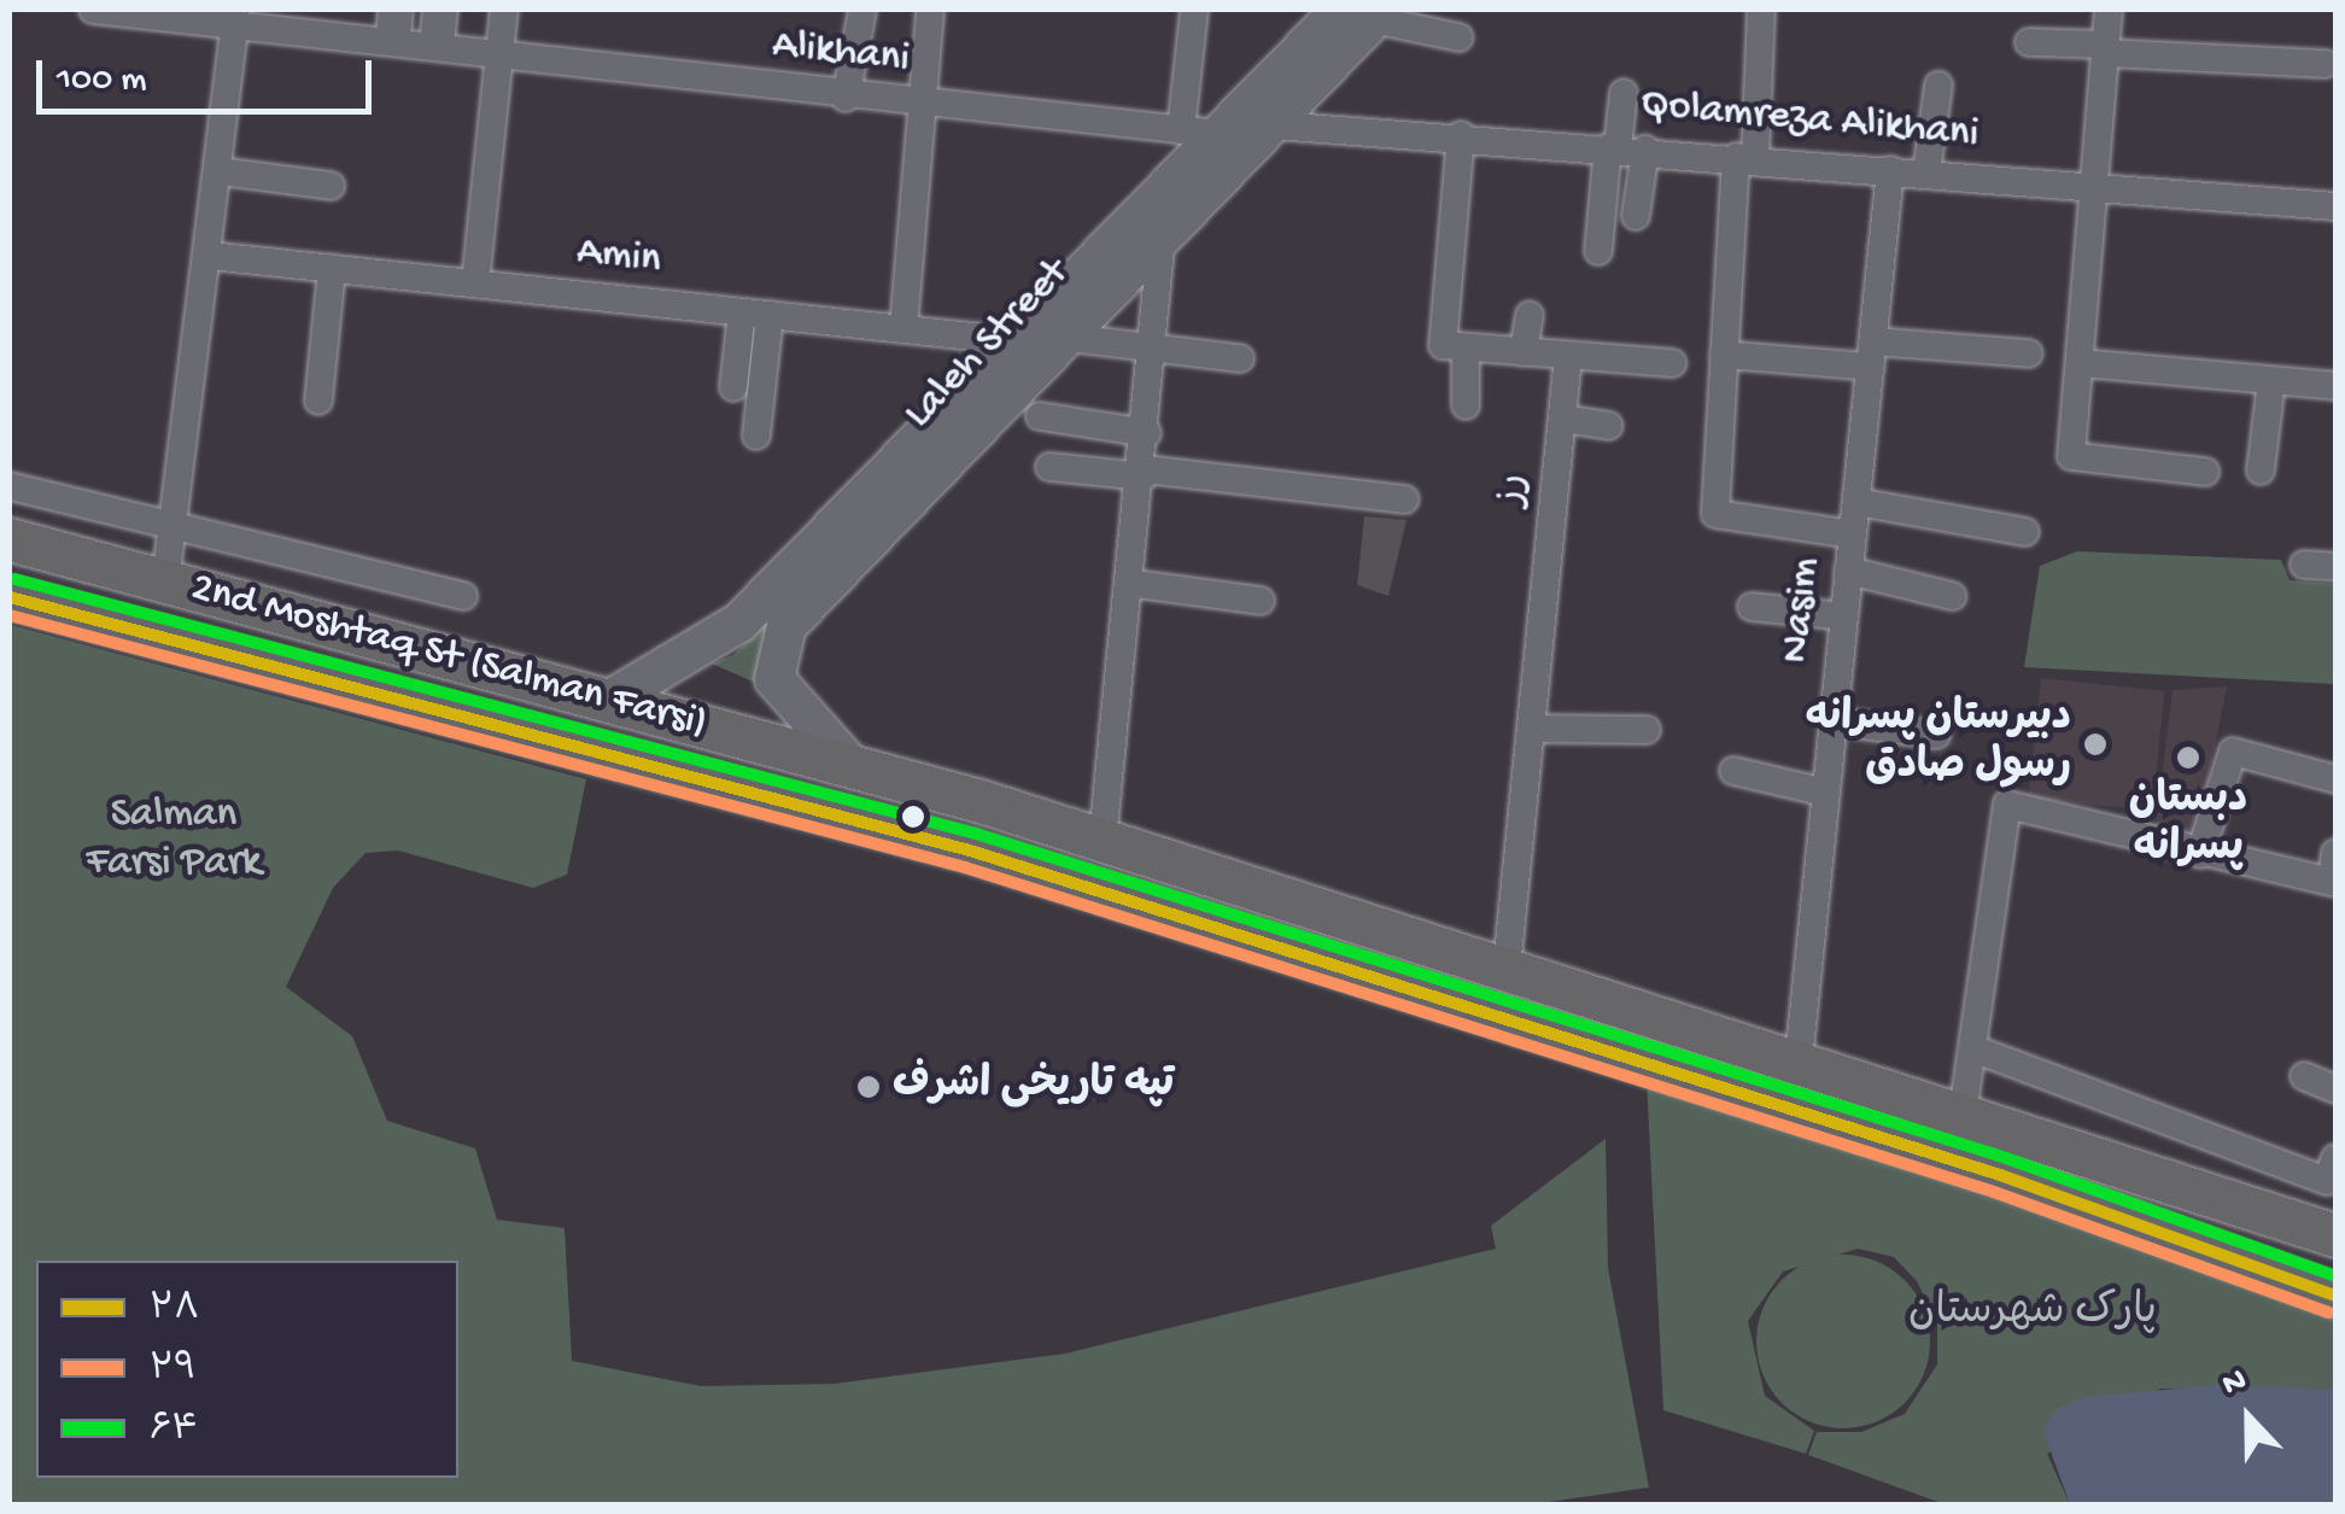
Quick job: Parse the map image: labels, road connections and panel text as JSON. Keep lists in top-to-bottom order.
{
  "streets": {
    "main road": ["Laleh Street", "2nd Moshtaq St (Salman Farsi)"],
    "street": [
      "Alikhani",
      "Qolamreza Alikhani",
      "Amin",
      "رز",
      "Nasim"
    ]
  },
  "crossings": [
    ["Alikhani", "Laleh Street"],
    ["Qolamreza Alikhani", "Laleh Street"],
    ["Qolamreza Alikhani", "Nasim"],
    ["Amin", "Laleh Street"],
    ["Laleh Street", "2nd Moshtaq St (Salman Farsi)"],
    ["رز", "2nd Moshtaq St (Salman Farsi)"],
    ["Nasim", "2nd Moshtaq St (Salman Farsi)"]
  ],
  "parks": ["Salman Farsi Park", "پارک شهرستان"],
  "places": ["دبیرستان پسرانه رسول صادق", "دبستان پسرانه", "تپه تاریخی اشرف"],
  "lines": ["transit line ۶۴", "transit line ۲۸", "transit line ۲۹"],
  "legend": ["۲۸", "۲۹", "۶۴"],
  "scale_bar": "100 m",
  "north": "top"
}
